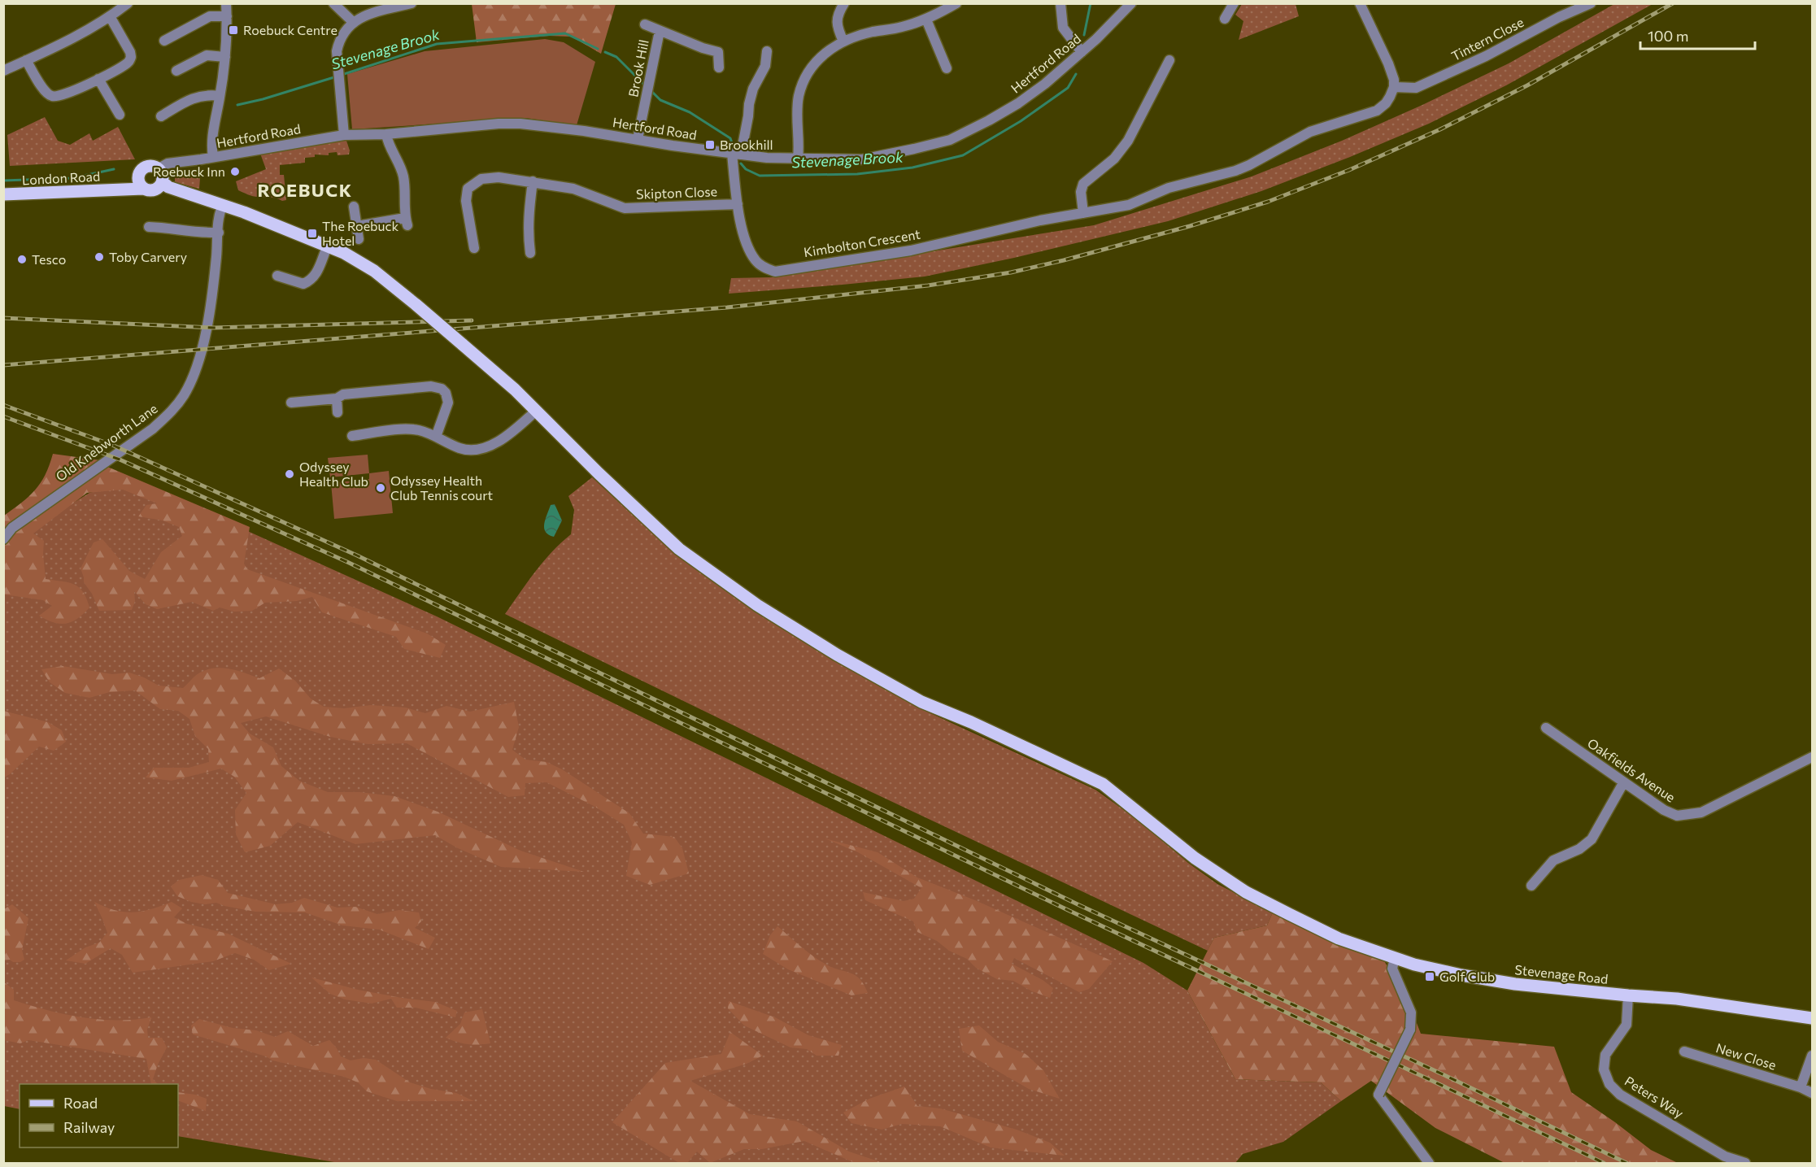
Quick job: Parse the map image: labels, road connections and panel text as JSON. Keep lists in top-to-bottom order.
{
  "streets": {
    "main road": ["London Road", "Stevenage Road"],
    "street": [
      "Tintern Close",
      "Hertford Road",
      "Brook Hill",
      "Skipton Close",
      "Kimbolton Crescent",
      "Old Knebworth Lane",
      "Oakfields Avenue",
      "New Close",
      "Peters Way"
    ]
  },
  "crossings": [
    ["Tintern Close", "Kimbolton Crescent"],
    ["Hertford Road", "Brook Hill"],
    ["Hertford Road", "London Road"],
    ["Hertford Road", "Kimbolton Crescent"],
    ["Hertford Road", "Stevenage Road"],
    ["London Road", "Stevenage Road"],
    ["Skipton Close", "Kimbolton Crescent"],
    ["Old Knebworth Lane", "Stevenage Road"],
    ["Stevenage Road", "Peters Way"]
  ],
  "districts": ["ROEBUCK"],
  "water": ["Stevenage Brook"],
  "places": {
    "transit": [
      "Roebuck Centre",
      "Brookhill",
      "The Roebuck Hotel",
      "Golf Club"
    ],
    "other": [
      "Roebuck Inn",
      "Toby Carvery",
      "Tesco",
      "Odyssey Health Club",
      "Odyssey Health Club Tennis court"
    ]
  },
  "legend": ["Road", "Railway"],
  "scale_bar": "100 m"
}
